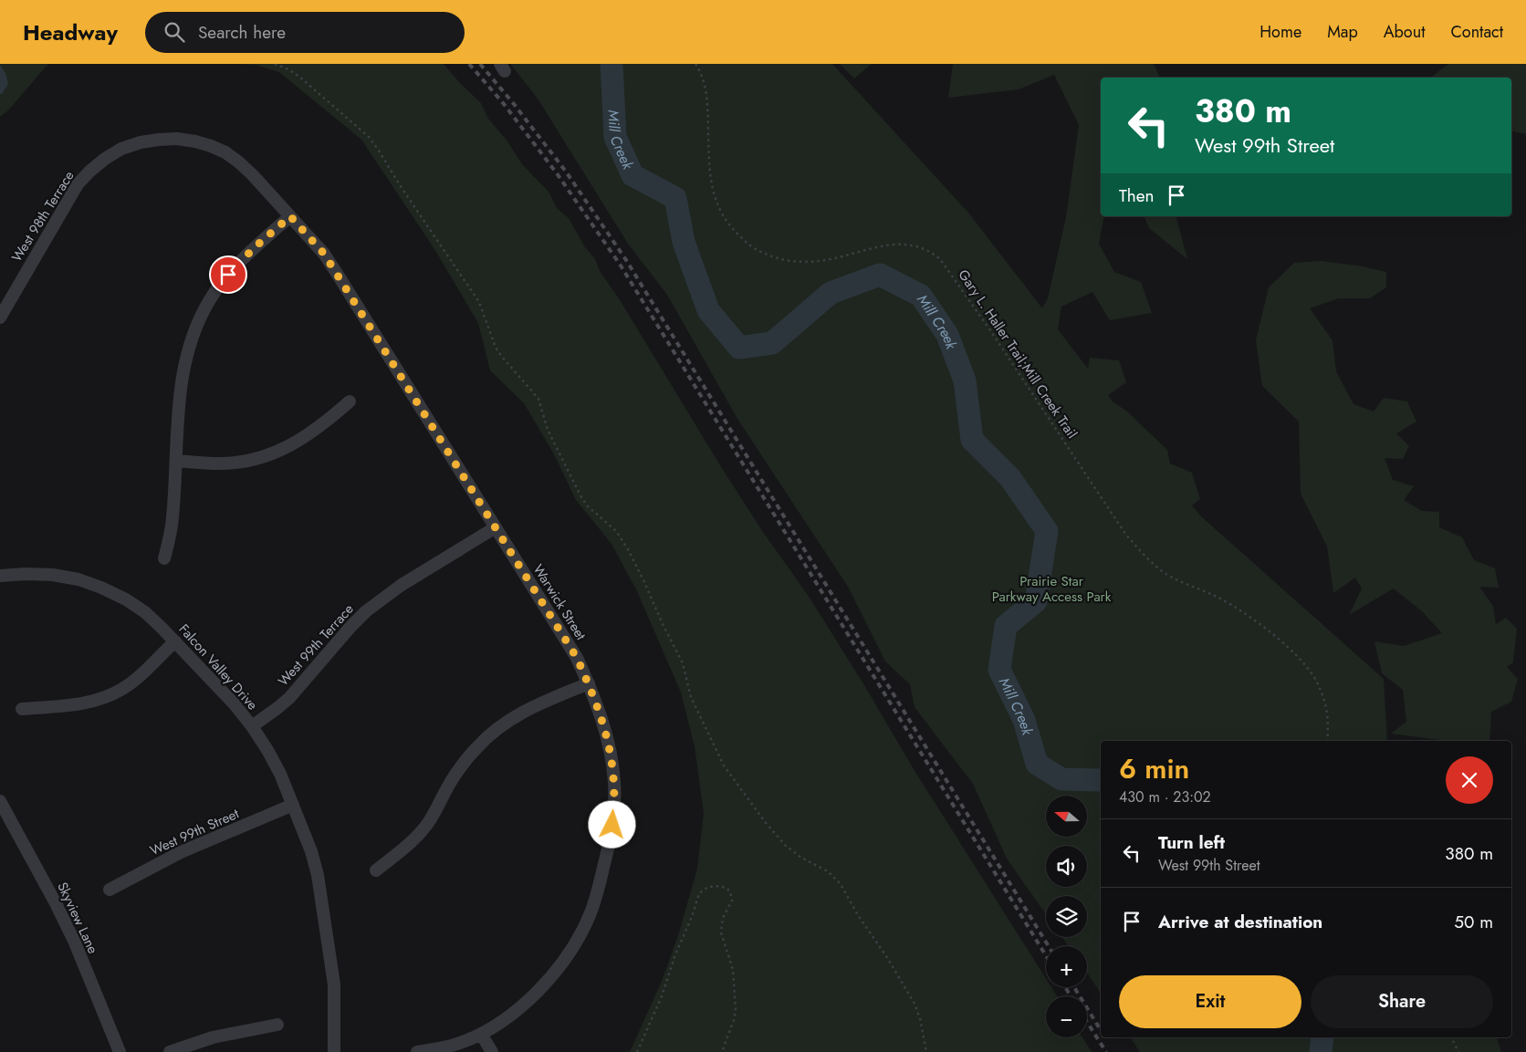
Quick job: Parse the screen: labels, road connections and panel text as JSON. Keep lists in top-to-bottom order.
{
  "streets": {
    "street": [
      "West 98th Terrace",
      "Warwick Street",
      "West 99th Terrace",
      "Falcon Valley Drive",
      "West 99th Street",
      "Skyview Lane"
    ],
    "path": ["Gary L. Haller Trail;Mill Creek Trail"]
  },
  "crossings": [
    ["West 98th Terrace", "Warwick Street"],
    ["Warwick Street", "West 99th Terrace"],
    ["West 99th Terrace", "Falcon Valley Drive"],
    ["Falcon Valley Drive", "West 99th Street"]
  ],
  "water": ["Mill Creek"],
  "parks": ["Prairie Star Parkway Access Park"],
  "north": "left",
  "page": {
    "header": "Headway",
    "search": "Search here",
    "nav": [
      "Home",
      "Map",
      "About",
      "Contact"
    ],
    "turn": ["380 m", "West 99th Street"],
    "then": "Then",
    "heading": ["6 min", "430 m · 23:02"],
    "map_buttons": ["+", "−"],
    "list": [
      {
        "name": "Turn left",
        "note": "West 99th Street",
        "value": "380 m"
      },
      {
        "name": "Arrive at destination",
        "value": "50 m"
      }
    ],
    "buttons": ["Exit", "Share"]
  }
}
